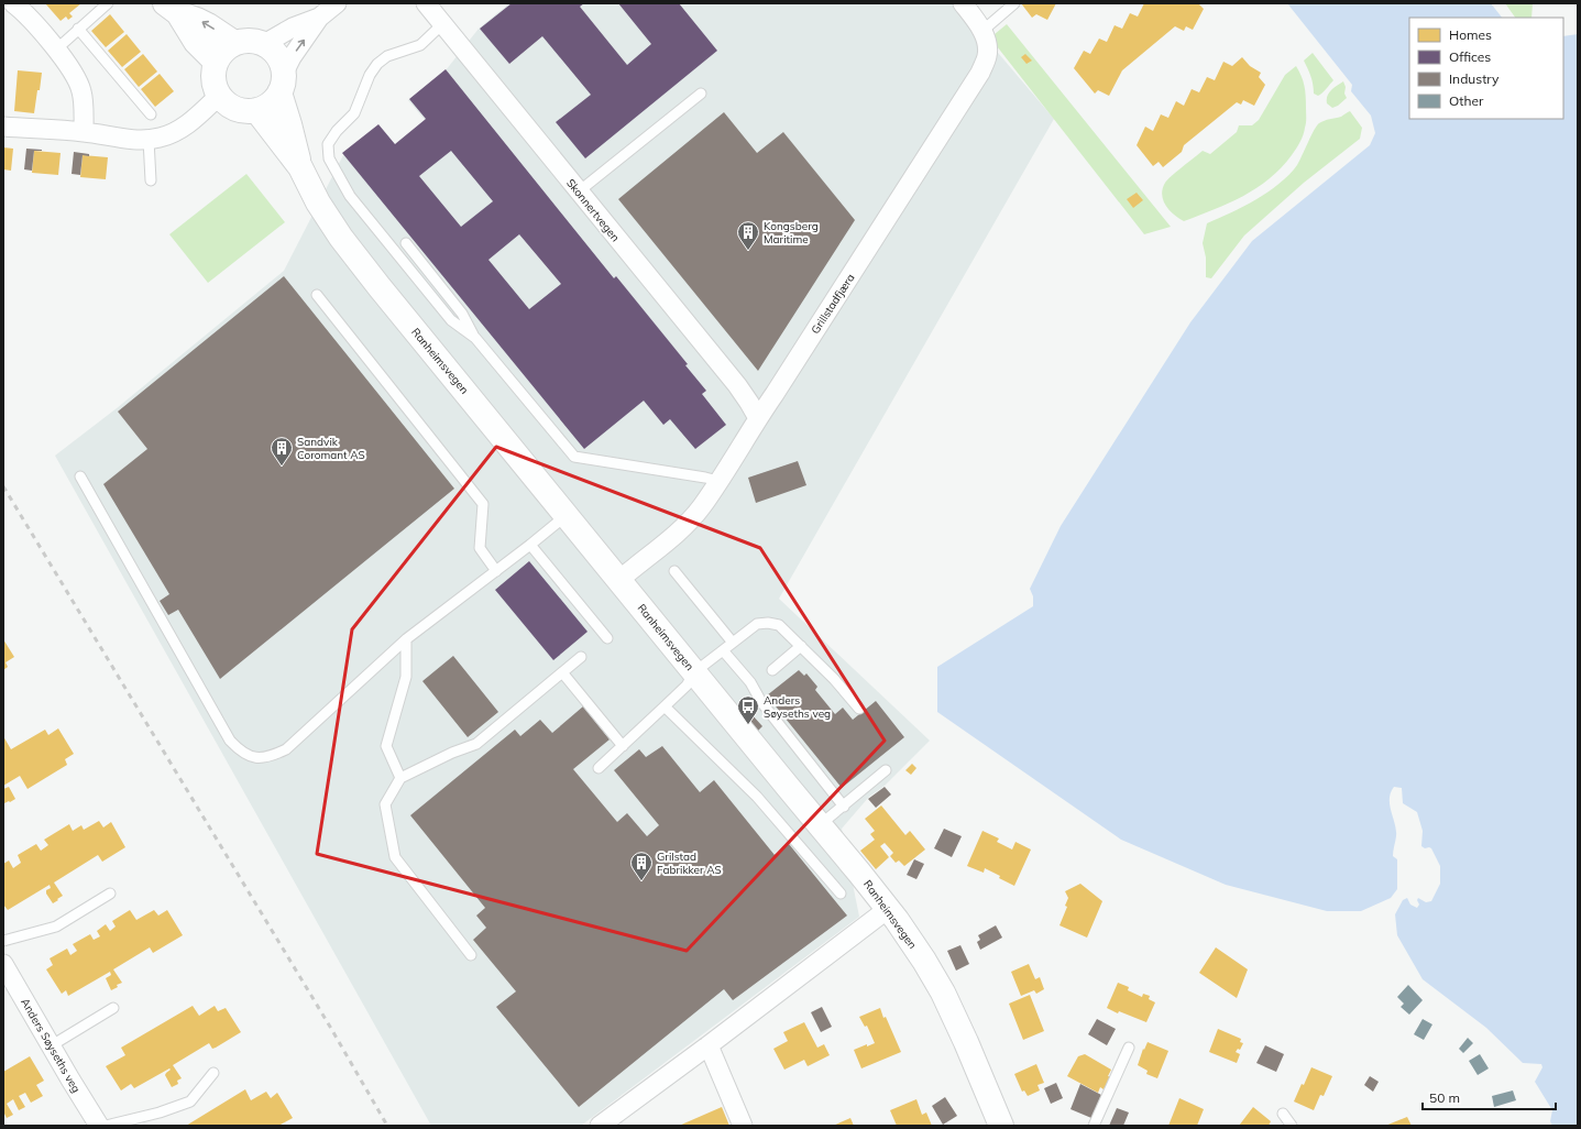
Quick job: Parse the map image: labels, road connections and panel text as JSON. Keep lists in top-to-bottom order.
{
  "streets": {
    "street": [
      "Skonnertvegen",
      "Grillstadfjæra",
      "Ranheimsvegen",
      "Anders Søyseths veg"
    ]
  },
  "crossings": [
    ["Skonnertvegen", "Grillstadfjæra"],
    ["Grillstadfjæra", "Ranheimsvegen"]
  ],
  "places": {
    "building": ["Kongsberg Maritime", "Sandvik Coromant AS", "Grilstad Fabrikker AS"],
    "bus stop": ["Anders Søyseths veg"]
  },
  "legend": [
    "Homes",
    "Offices",
    "Industry",
    "Other"
  ],
  "scale_bar": "50 m"
}
